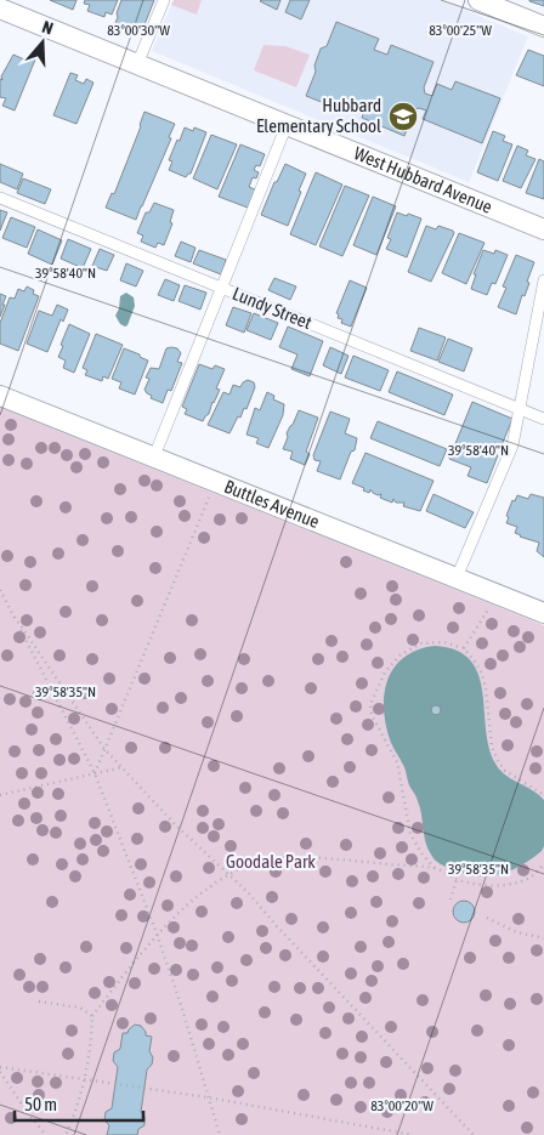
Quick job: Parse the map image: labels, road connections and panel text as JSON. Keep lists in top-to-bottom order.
{
  "streets": {
    "street": ["West Hubbard Avenue", "Buttles Avenue"],
    "lane": ["Lundy Street"]
  },
  "parks": ["Goodale Park"],
  "places": {
    "school or university": ["Hubbard Elementary School"]
  },
  "scale_bar": "50 m",
  "north": "top",
  "coordinates": [
    "83°00'25\"W",
    "83°00'30\"W",
    "39°58'40\"N",
    "39°58'35\"N",
    "83°00'20\"W"
  ]
}
